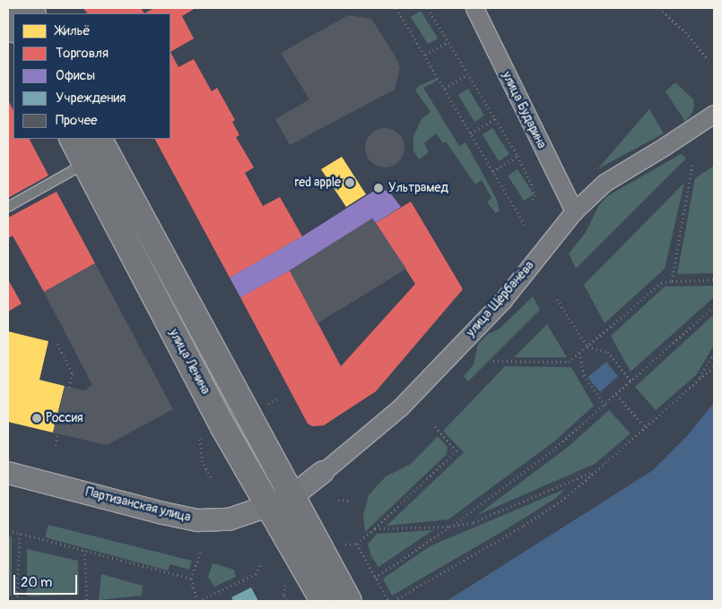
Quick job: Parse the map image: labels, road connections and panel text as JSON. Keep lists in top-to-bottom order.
{
  "streets": {
    "main road": ["улица Ленина"],
    "street": ["улица Бударина", "улица Щербанёва", "Партизанская улица"]
  },
  "crossings": [
    ["улица Бударина", "улица Щербанёва"],
    ["улица Щербанёва", "Партизанская улица"],
    ["улица Ленина", "Партизанская улица"]
  ],
  "places": ["red apple", "Ультрамед", "Россия"],
  "legend": [
    "Жильё",
    "Торговля",
    "Офисы",
    "Учреждения",
    "Прочее"
  ],
  "scale_bar": "20 m"
}
